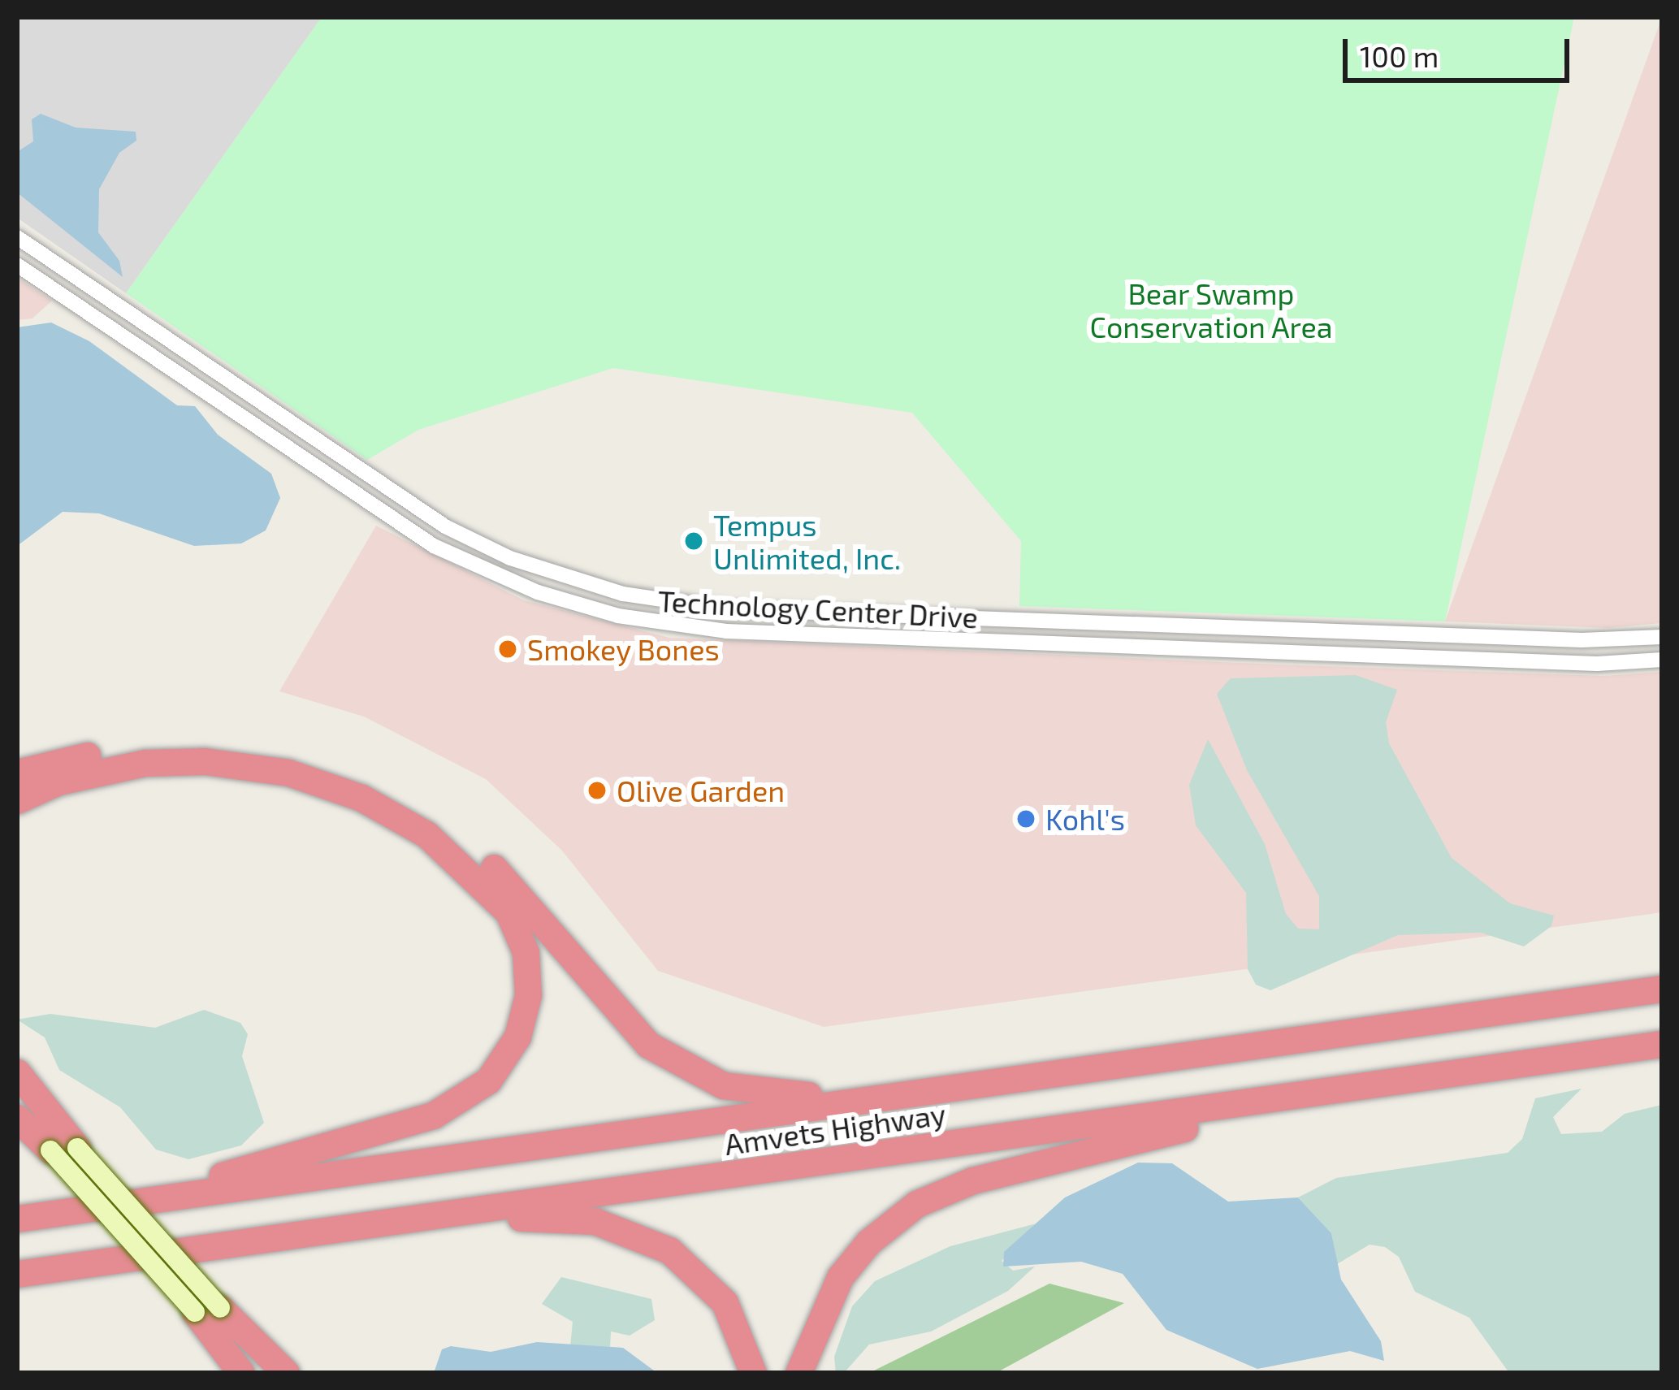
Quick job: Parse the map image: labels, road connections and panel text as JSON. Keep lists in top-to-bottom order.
{
  "streets": {
    "highway": ["Amvets Highway"],
    "street": ["Technology Center Drive"]
  },
  "parks": ["Bear Swamp Conservation Area"],
  "places": [
    "Tempus Unlimited, Inc.",
    "Smokey Bones",
    "Olive Garden",
    "Kohl's"
  ],
  "scale_bar": "100 m"
}
